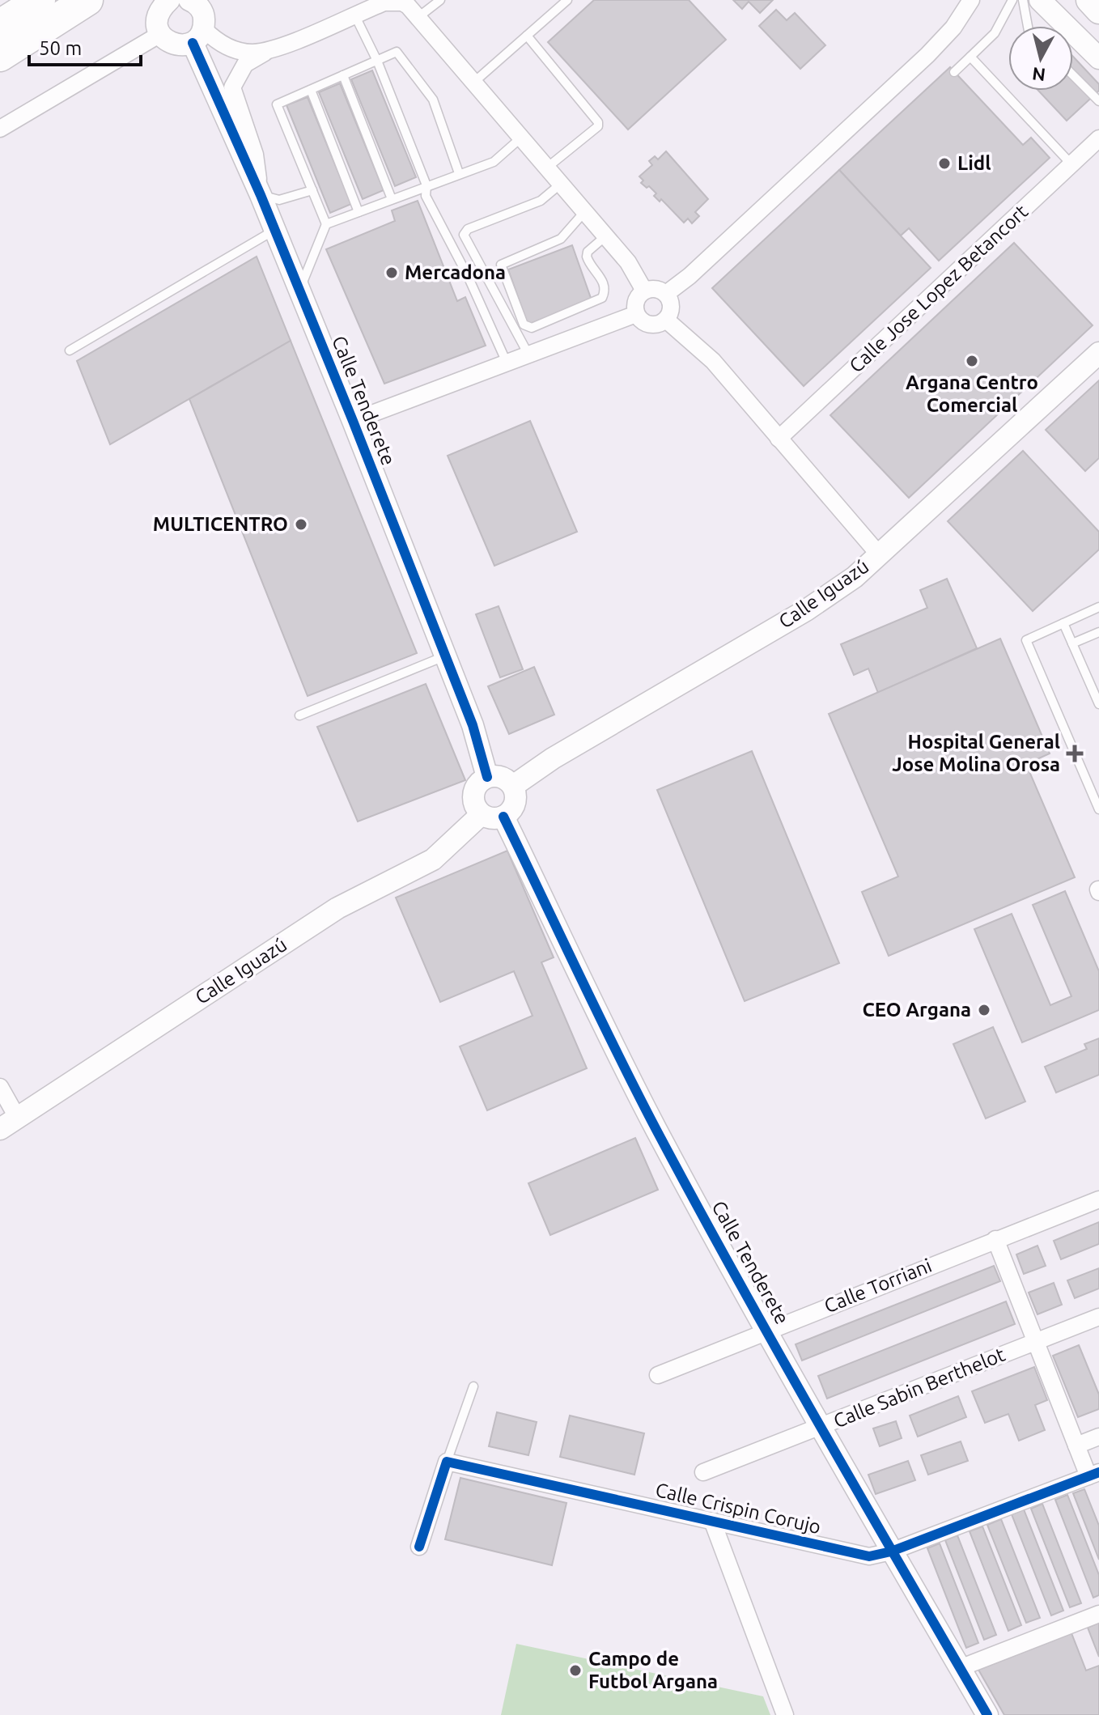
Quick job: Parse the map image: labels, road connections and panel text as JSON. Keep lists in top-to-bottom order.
{
  "streets": {
    "street": [
      "Calle Jose Lopez Betancort",
      "Calle Tenderete",
      "Calle Iguazú",
      "Calle Torriani",
      "Calle Sabin Berthelot",
      "Calle Crispin Corujo"
    ]
  },
  "crossings": [
    ["Calle Tenderete", "Calle Iguazú"],
    ["Calle Tenderete", "Calle Torriani"],
    ["Calle Tenderete", "Calle Sabin Berthelot"],
    ["Calle Tenderete", "Calle Crispin Corujo"]
  ],
  "places": {
    "other": [
      "Lidl",
      "Mercadona",
      "Argana Centro Comercial",
      "MULTICENTRO",
      "CEO Argana",
      "Campo de Futbol Argana"
    ],
    "health": ["Hospital General Jose Molina Orosa"]
  },
  "scale_bar": "50 m",
  "north": "bottom"
}
